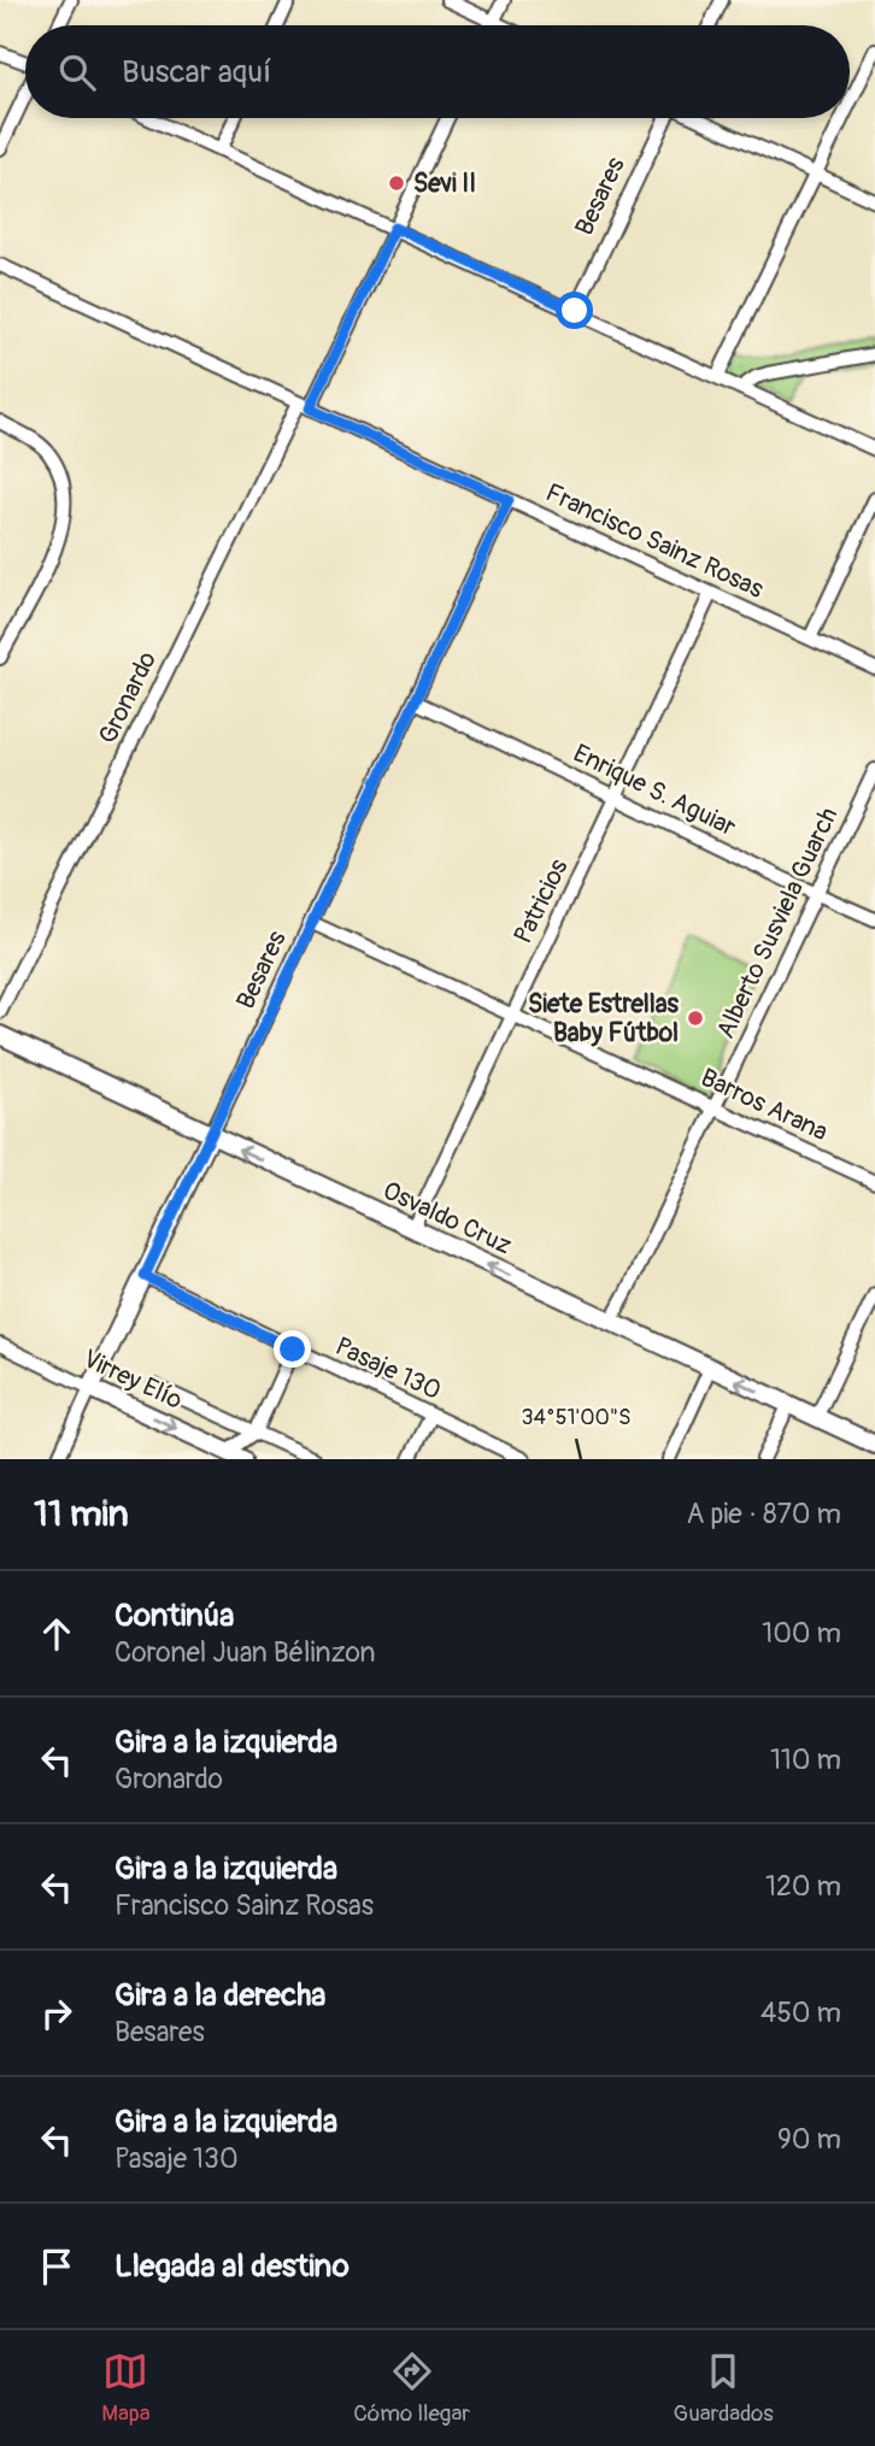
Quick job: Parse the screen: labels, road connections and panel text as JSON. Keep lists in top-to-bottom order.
{
  "streets": {
    "street": [
      "Besares",
      "Francisco Sainz Rosas",
      "Gronardo",
      "Enrique S. Aguiar",
      "Patricios",
      "Alberto Susviela Guarch",
      "Barros Arana",
      "Osvaldo Cruz",
      "Pasaje 130",
      "Virrey Elío"
    ]
  },
  "crossings": [
    ["Besares", "Francisco Sainz Rosas"],
    ["Besares", "Enrique S. Aguiar"],
    ["Besares", "Barros Arana"],
    ["Besares", "Osvaldo Cruz"],
    ["Besares", "Pasaje 130"],
    ["Besares", "Virrey Elío"],
    ["Francisco Sainz Rosas", "Gronardo"],
    ["Francisco Sainz Rosas", "Patricios"],
    ["Enrique S. Aguiar", "Patricios"],
    ["Enrique S. Aguiar", "Alberto Susviela Guarch"],
    ["Patricios", "Barros Arana"],
    ["Patricios", "Osvaldo Cruz"],
    ["Alberto Susviela Guarch", "Barros Arana"],
    ["Alberto Susviela Guarch", "Osvaldo Cruz"]
  ],
  "one_way": ["Osvaldo Cruz"],
  "places": ["Sevi II", "Siete Estrellas Baby Fútbol"],
  "page": {
    "search": "Buscar aquí",
    "heading": ["11 min", "A pie · 870 m"],
    "list": [
      ["Continúa", "Coronel Juan Bélinzon", "100 m"],
      ["Gira a la izquierda", "Gronardo", "110 m"],
      ["Gira a la izquierda", "Francisco Sainz Rosas", "120 m"],
      ["Gira a la derecha", "Besares", "450 m"],
      ["Gira a la izquierda", "Pasaje 130", "90 m"],
      "Llegada al destino"
    ],
    "nav": ["Mapa", "Cómo llegar", "Guardados"]
  },
  "coordinates": ["34°51'00\"S"]
}
